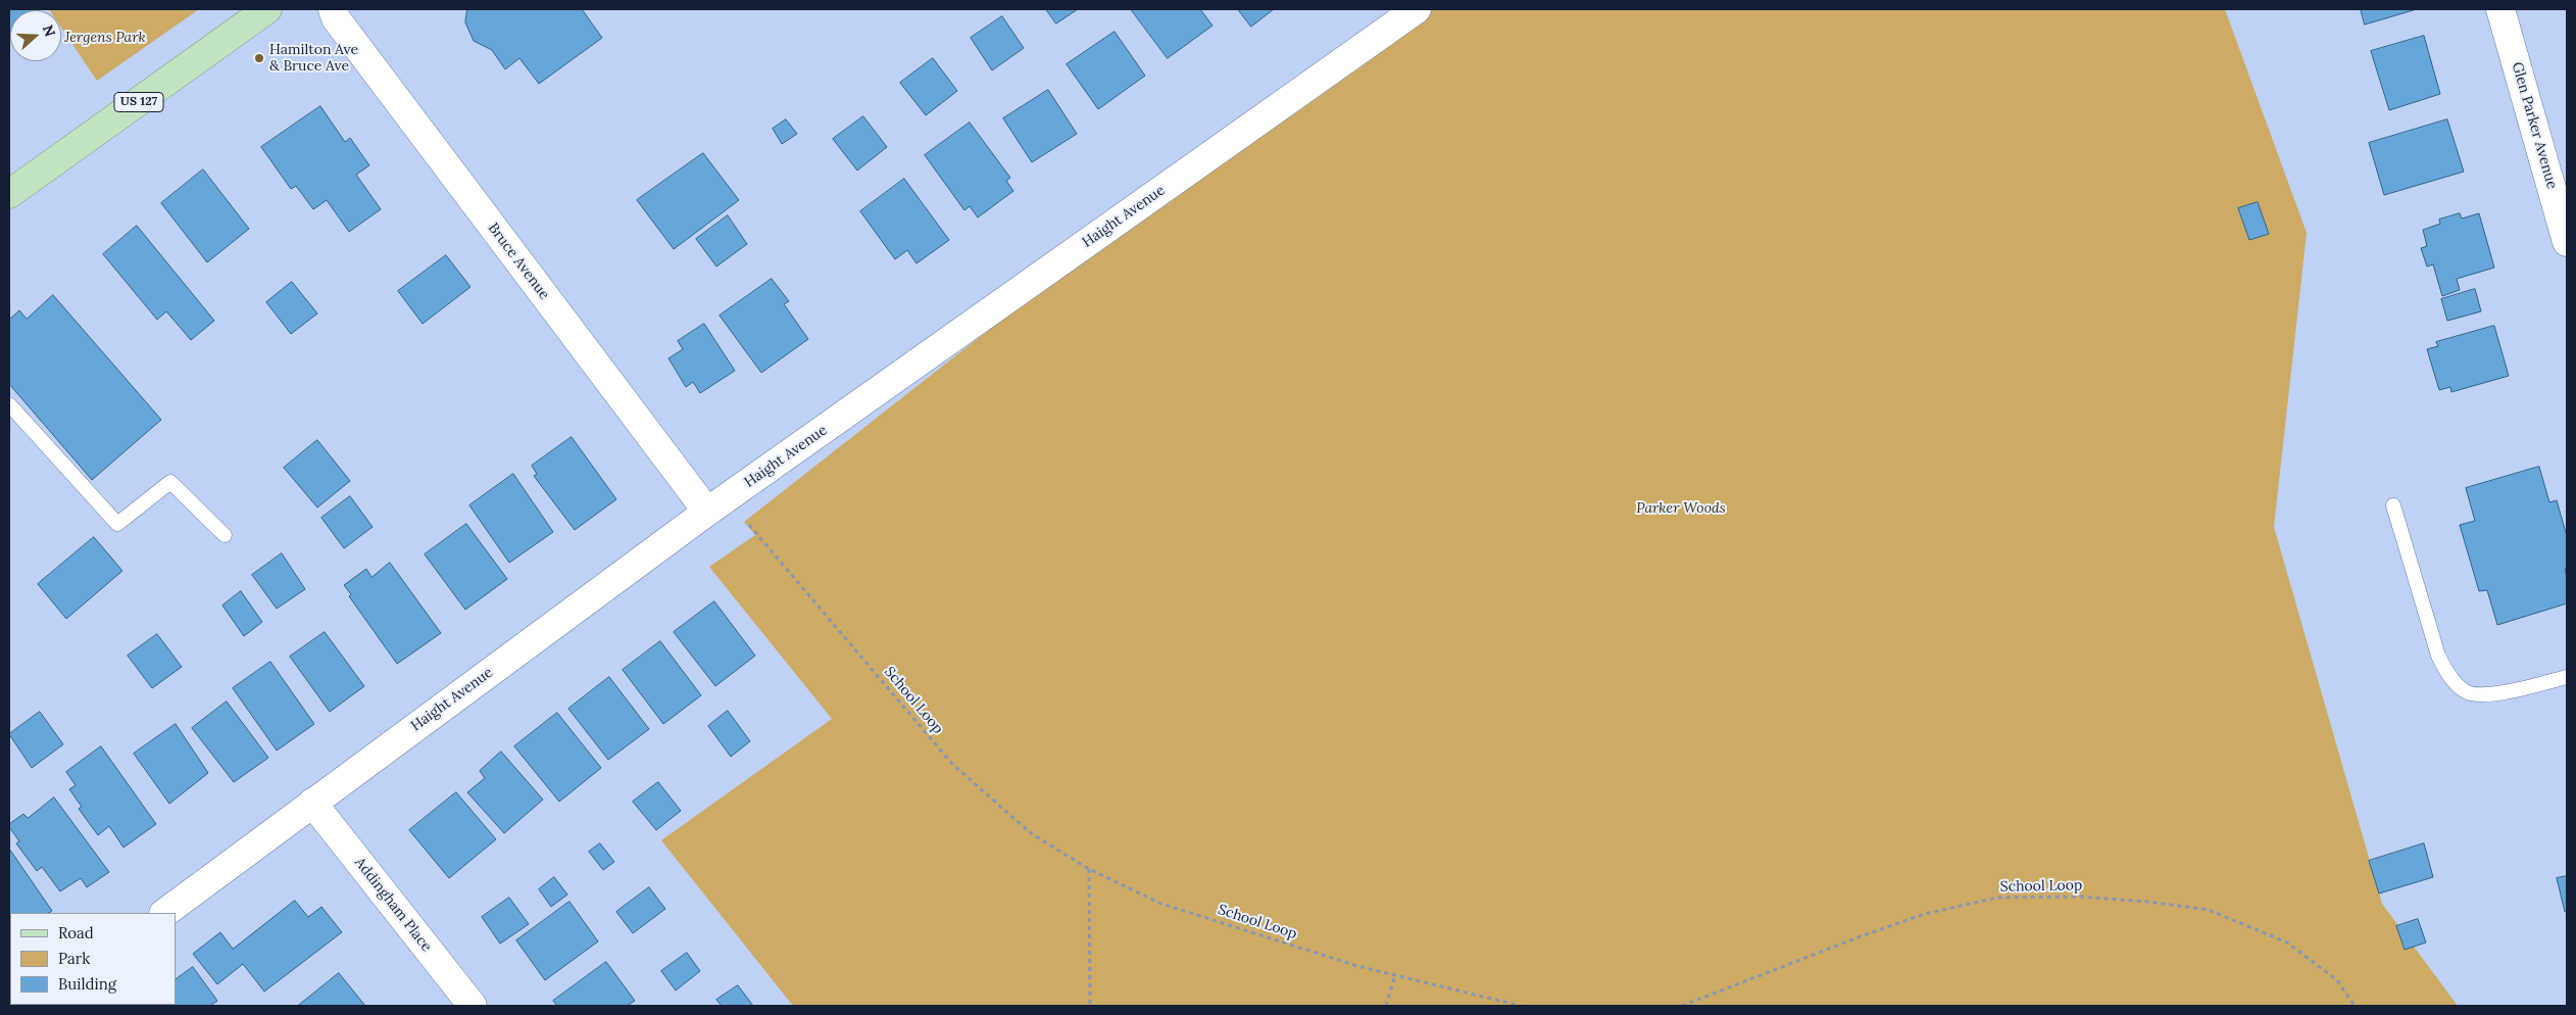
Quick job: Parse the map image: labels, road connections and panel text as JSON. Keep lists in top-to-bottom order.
{
  "streets": {
    "main road": ["US 127"],
    "street": [
      "Glen Parker Avenue",
      "Haight Avenue",
      "Bruce Avenue",
      "Addingham Place"
    ],
    "path": ["School Loop"]
  },
  "crossings": [
    ["Haight Avenue", "Bruce Avenue"],
    ["Haight Avenue", "Addingham Place"]
  ],
  "parks": ["Jergens Park", "Parker Woods"],
  "places": ["Hamilton Ave & Bruce Ave"],
  "legend": ["Road", "Park", "Building"],
  "north": "right"
}
